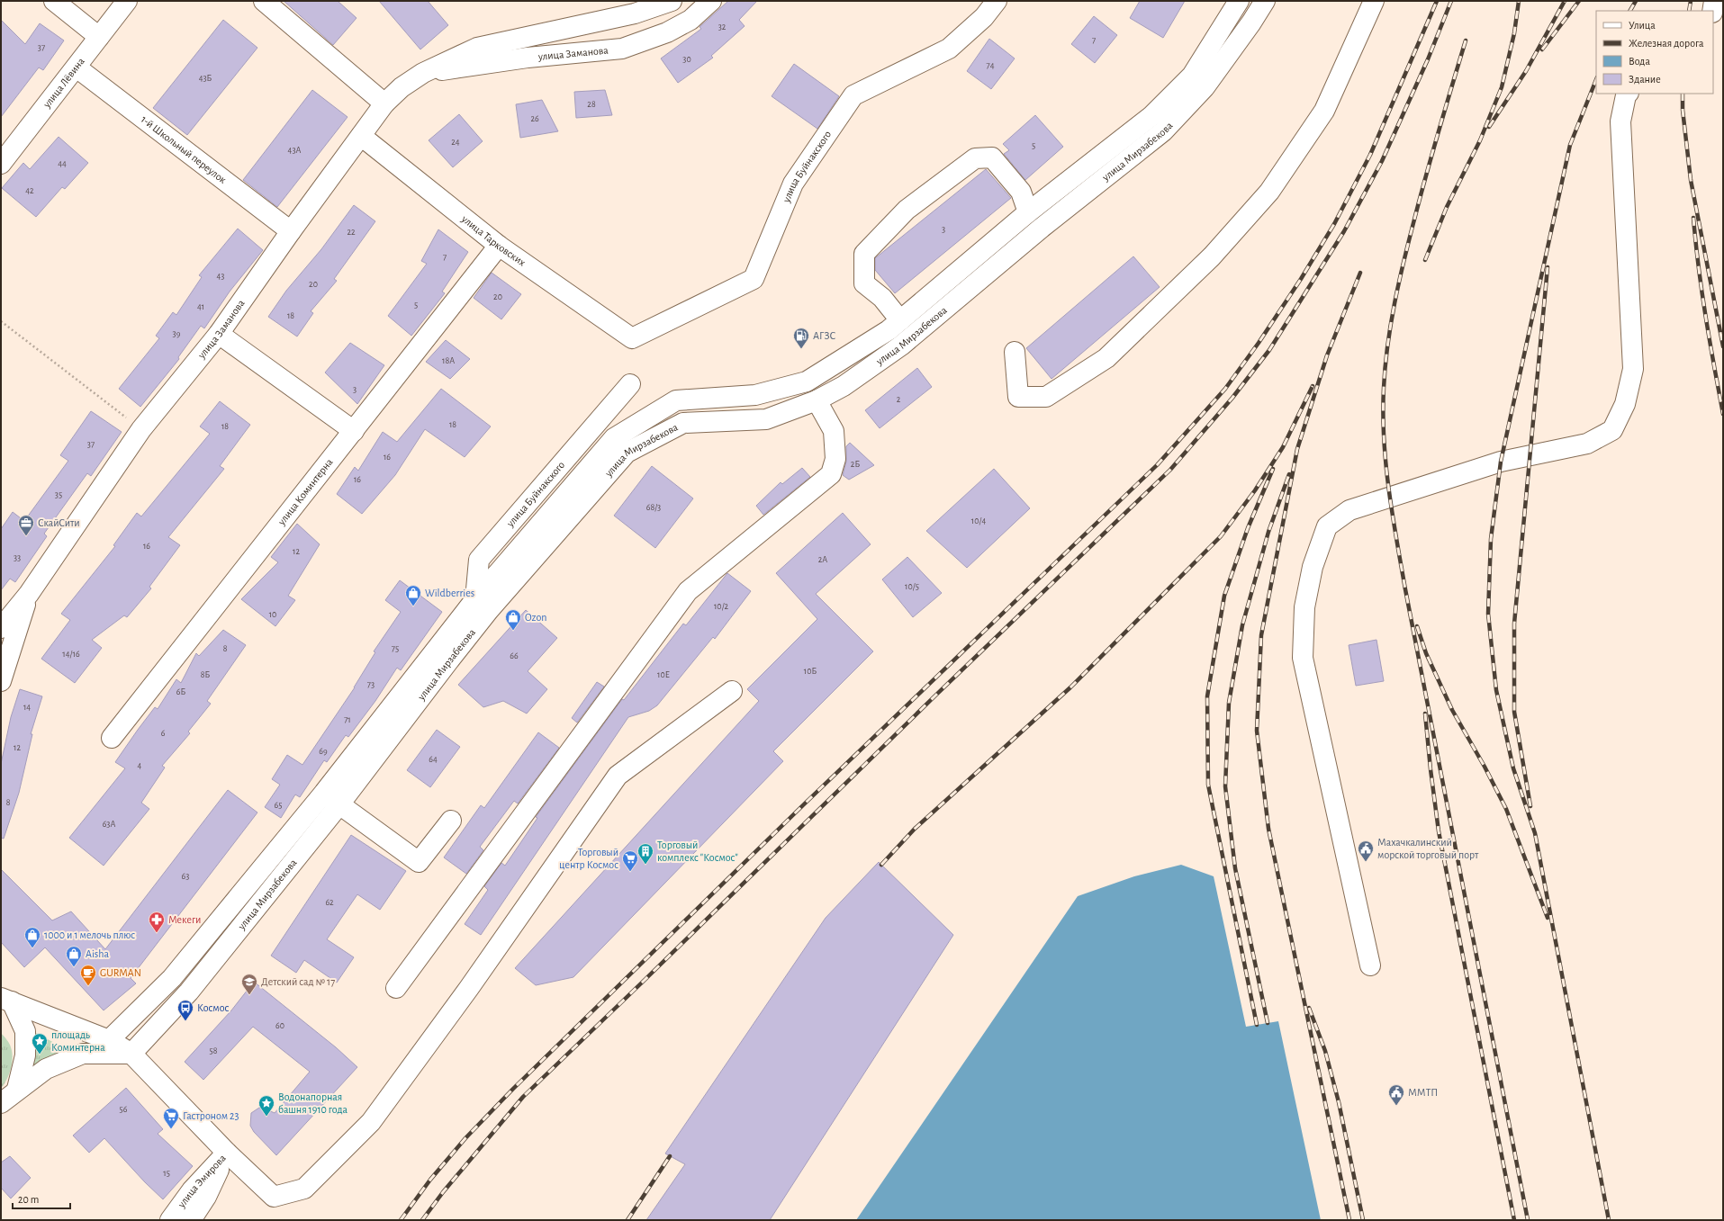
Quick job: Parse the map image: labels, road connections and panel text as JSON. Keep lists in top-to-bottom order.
{
  "streets": {
    "street": [
      "улица Заманова",
      "улица Лёвина",
      "1-й Школьный переулок",
      "улица Мирзабекова",
      "улица Буйнакского",
      "улица Тарковских",
      "улица Коминтерна",
      "улица Эмирова"
    ]
  },
  "crossings": [
    ["улица Заманова", "1-й Школьный переулок"],
    ["улица Заманова", "улица Тарковских"],
    ["улица Лёвина", "1-й Школьный переулок"],
    ["улица Мирзабекова", "улица Буйнакского"],
    ["улица Буйнакского", "улица Тарковских"],
    ["улица Тарковских", "улица Коминтерна"]
  ],
  "places": {
    "fuel station": ["АГЗС"],
    "office": ["СкайСити"],
    "shop": [
      "Wildberries",
      "Ozon",
      "1000 и 1 мелочь плюс",
      "Aisha"
    ],
    "public building": ["Махачкалинский морской торговый порт", "ММТП"],
    "building": ["Торговый комплекс \"Космос\""],
    "supermarket": ["Торговый центр Космос", "Гастроном 23"],
    "pharmacy": ["Мекеги"],
    "cafe": ["GURMAN"],
    "school or university": ["Детский сад № 17"],
    "bus stop": ["Космос"],
    "place": ["площадь Коминтерна", "Водонапорная башня 1910 года"]
  },
  "house_numbers": [
    "32",
    "7",
    "37",
    "30",
    "74",
    "43Б",
    "28",
    "26",
    "24",
    "5",
    "43А",
    "44",
    "42",
    "3",
    "22",
    "7",
    "43",
    "20",
    "20",
    "5",
    "41",
    "18",
    "39",
    "18А",
    "3",
    "2",
    "18",
    "18",
    "37",
    "16",
    "2Б",
    "16",
    "35",
    "68/3",
    "10/4",
    "16",
    "12",
    "33",
    "2А",
    "10/5",
    "10/2",
    "10",
    "8",
    "75",
    "14/16",
    "66",
    "10Б",
    "8Б",
    "10Е",
    "73",
    "6Б",
    "14",
    "71",
    "6",
    "12",
    "69",
    "64",
    "4",
    "8",
    "65",
    "63А",
    "63",
    "62",
    "60",
    "58",
    "56",
    "15"
  ],
  "legend": [
    "Улица",
    "Железная дорога",
    "Вода",
    "Здание"
  ],
  "scale_bar": "20 m"
}
